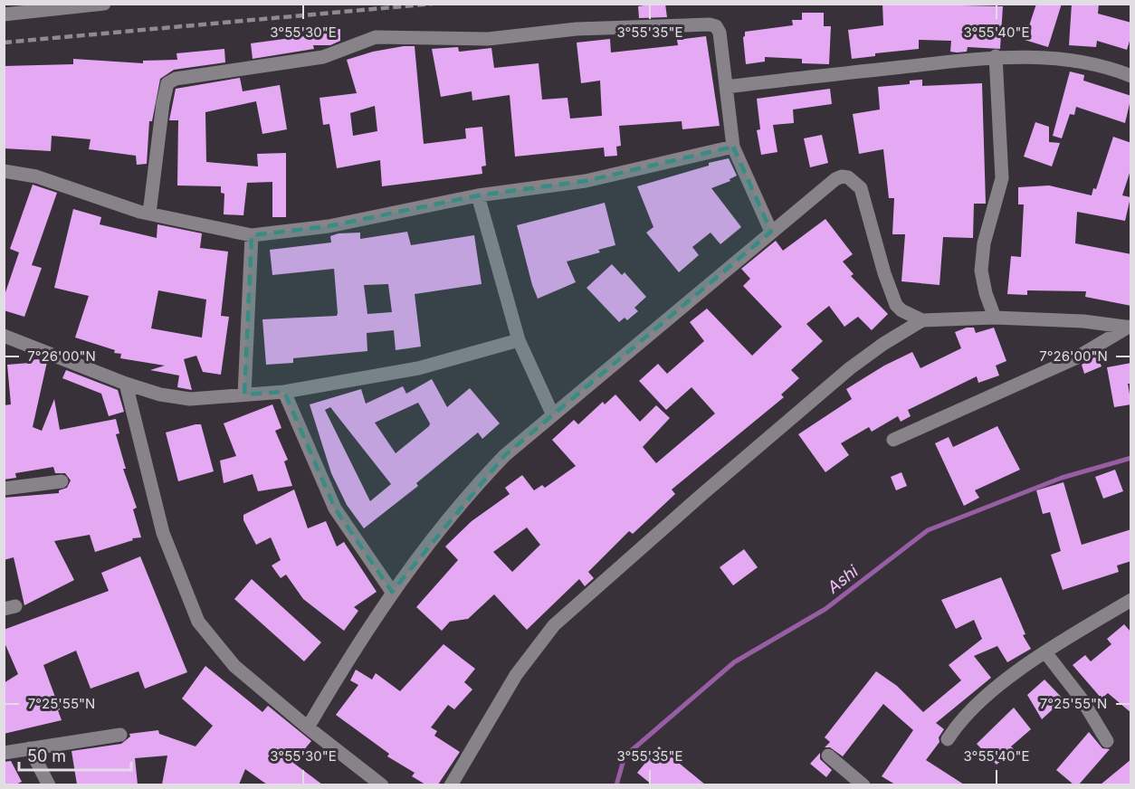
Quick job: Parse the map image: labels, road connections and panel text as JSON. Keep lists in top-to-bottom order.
{
  "water": ["Ashi"],
  "scale_bar": "50 m",
  "coordinates": [
    "3°55'30\"E",
    "3°55'35\"E",
    "3°55'40\"E",
    "7°26'00\"N",
    "7°25'55\"N"
  ]
}
